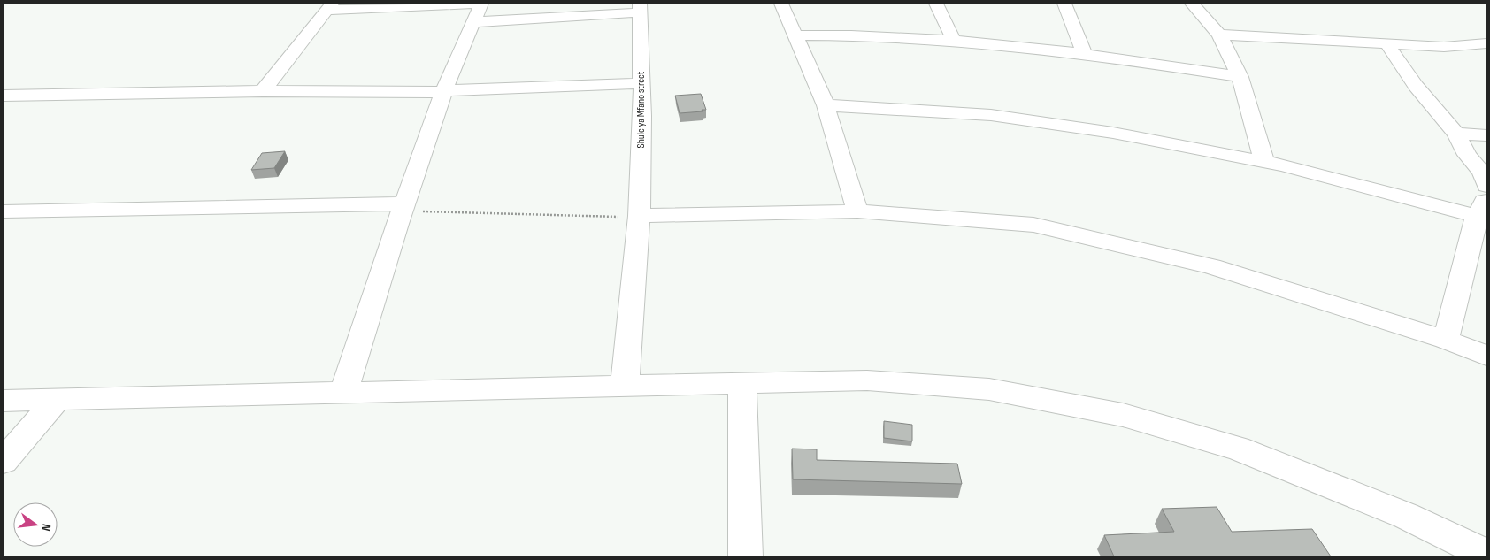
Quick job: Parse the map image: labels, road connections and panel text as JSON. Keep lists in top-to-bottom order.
{
  "streets": {
    "street": ["Shule ya Mfano street"]
  },
  "north": "right"
}
